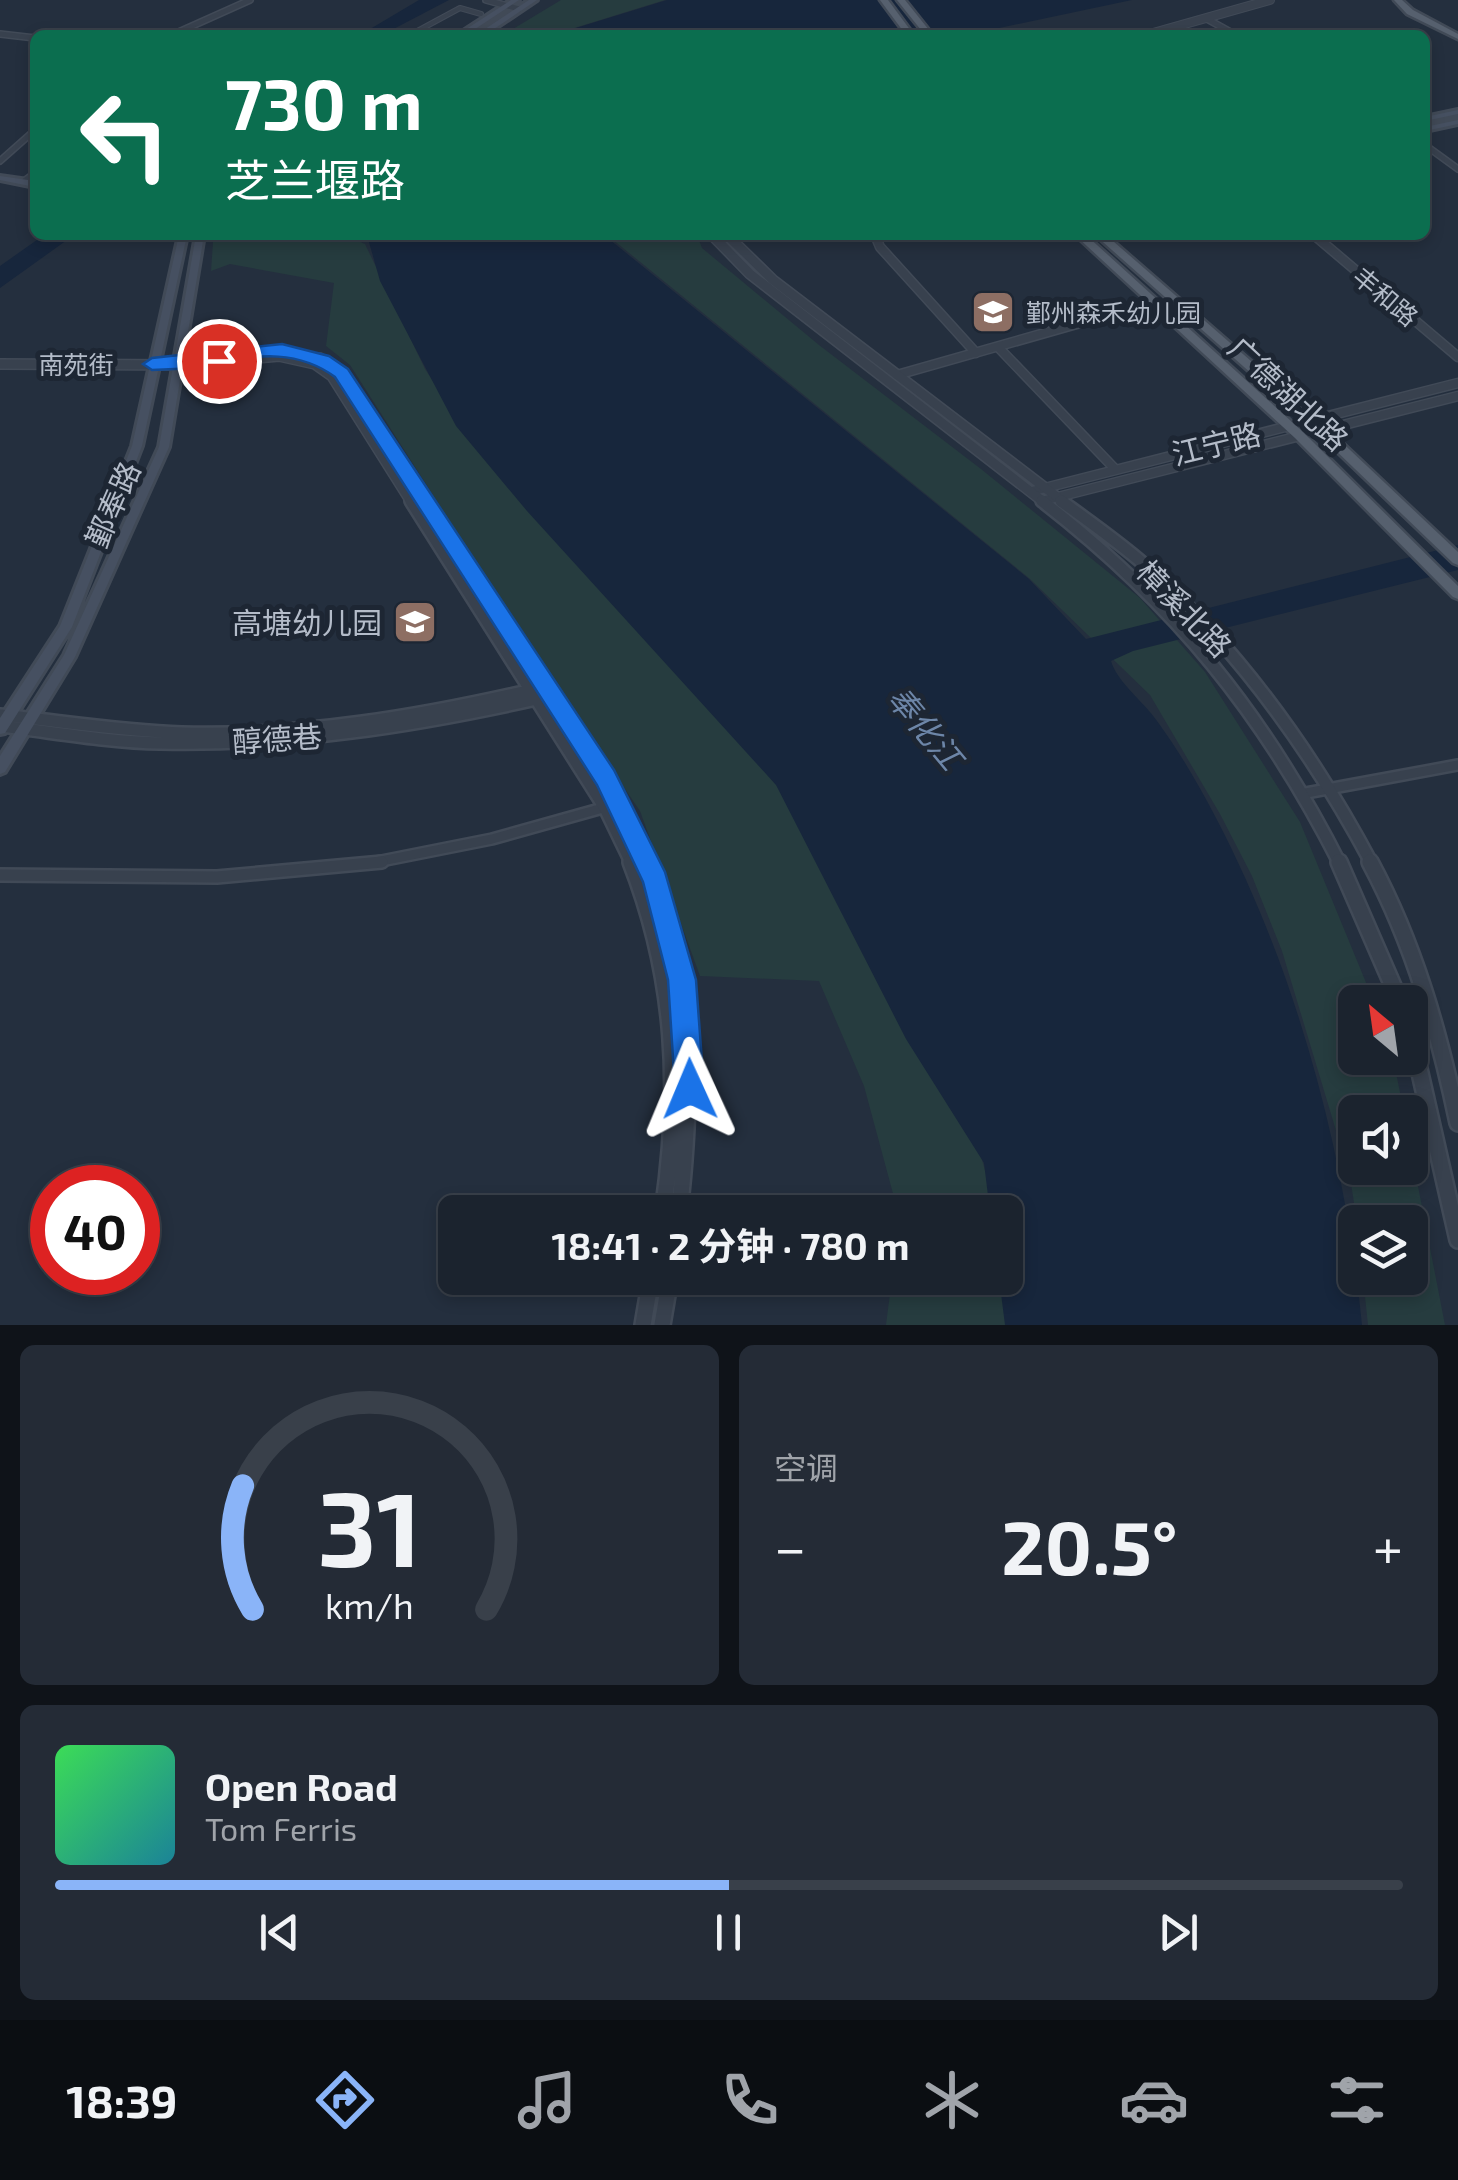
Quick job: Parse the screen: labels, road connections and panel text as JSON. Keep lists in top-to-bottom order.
{
  "streets": {
    "main road": ["广德湖北路", "鄞奉路"],
    "street": [
      "丰和路",
      "南苑街",
      "江宁路",
      "樟溪北路",
      "醇德巷"
    ]
  },
  "crossings": [
    ["南苑街", "鄞奉路"],
    ["广德湖北路", "江宁路"],
    ["江宁路", "樟溪北路"],
    ["鄞奉路", "醇德巷"]
  ],
  "water": ["奉化江"],
  "places": {
    "school or university": ["鄞州森禾幼儿园", "高塘幼儿园"]
  },
  "north": "top left",
  "page": {
    "turn": ["730 m", "芝兰堰路"],
    "limit": "40",
    "trip": "18:41 · 2 分钟 · 780 m",
    "tile": "空调",
    "heat": ["−", "20.5°", "+"],
    "song": ["Open Road", "Tom Ferris"],
    "tabs": "18:39",
    "gauge": ["31", "km/h"]
  }
}
